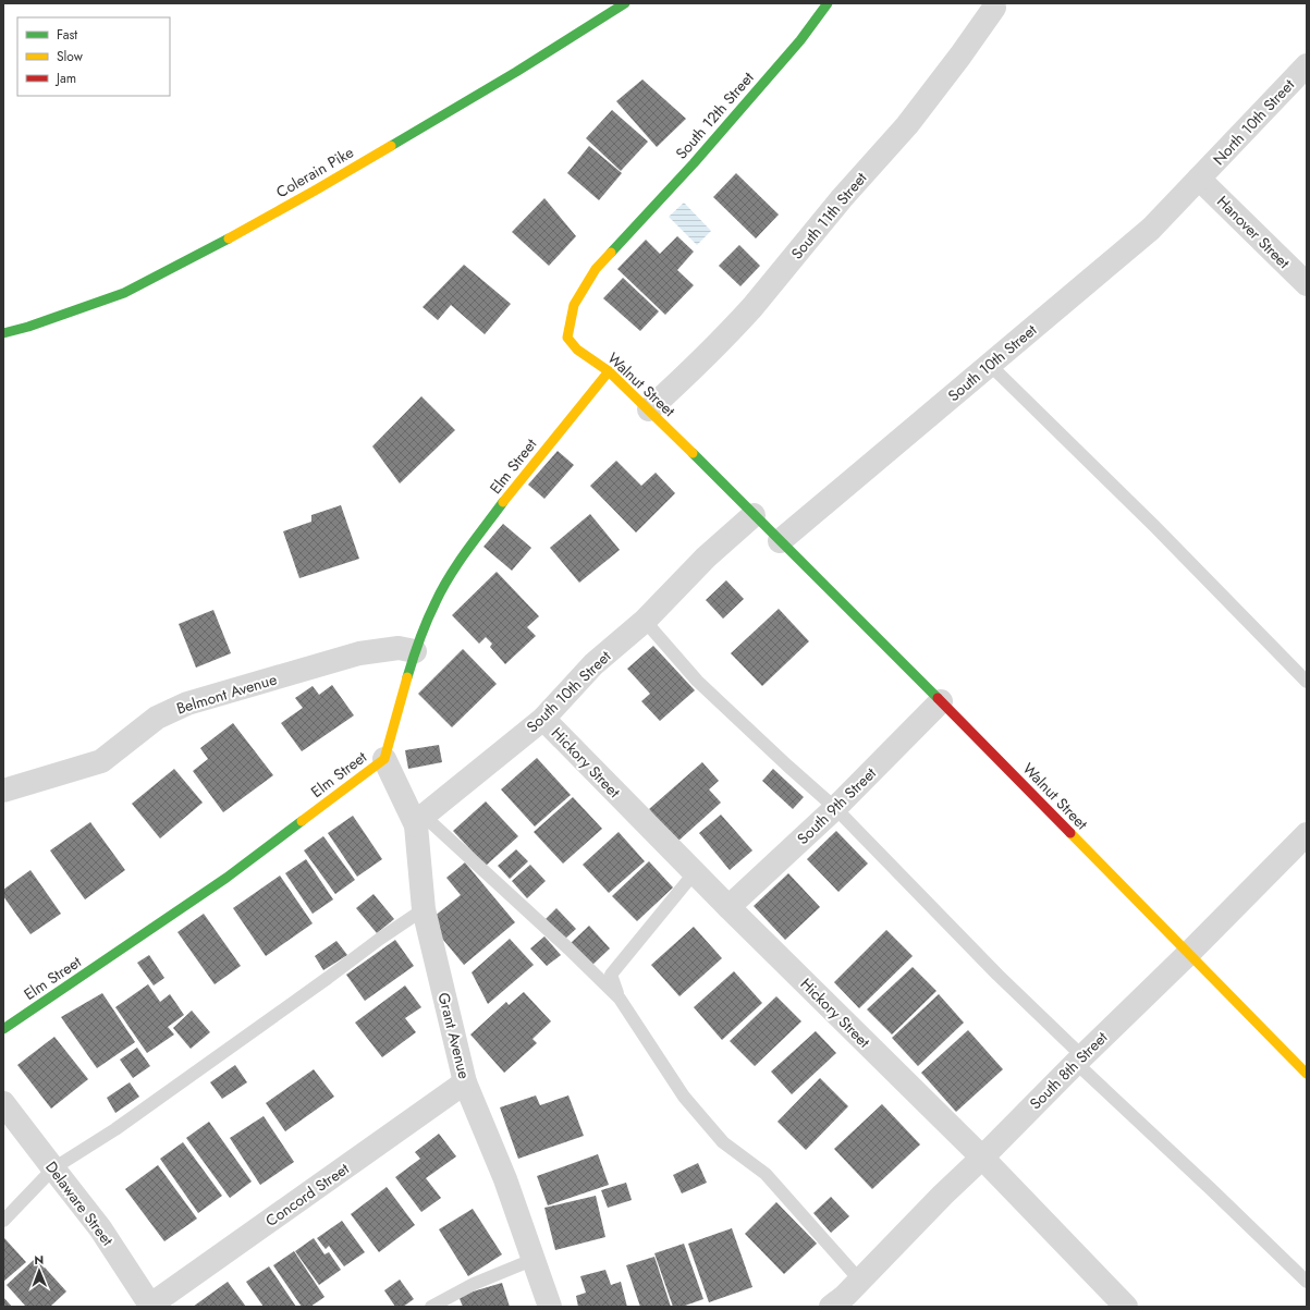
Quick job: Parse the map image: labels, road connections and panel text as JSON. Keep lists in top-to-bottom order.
{
  "streets": {
    "street": [
      "South 12th Street",
      "North 10th Street",
      "Colerain Pike",
      "South 11th Street",
      "Hanover Street",
      "South 10th Street",
      "Walnut Street",
      "Elm Street",
      "Belmont Avenue",
      "Hickory Street",
      "South 9th Street",
      "Grant Avenue",
      "South 8th Street",
      "Concord Street",
      "Delaware Street"
    ]
  },
  "crossings": [
    ["South 12th Street", "Walnut Street"],
    ["North 10th Street", "Hanover Street"],
    ["North 10th Street", "South 10th Street"],
    ["South 11th Street", "Walnut Street"],
    ["Hanover Street", "South 10th Street"],
    ["South 10th Street", "Walnut Street"],
    ["South 10th Street", "Hickory Street"],
    ["South 10th Street", "Grant Avenue"],
    ["Walnut Street", "Elm Street"],
    ["Walnut Street", "South 9th Street"],
    ["Walnut Street", "South 8th Street"],
    ["Elm Street", "Belmont Avenue"],
    ["Elm Street", "Grant Avenue"],
    ["Hickory Street", "South 9th Street"],
    ["Hickory Street", "South 8th Street"],
    ["Grant Avenue", "Concord Street"],
    ["Concord Street", "Delaware Street"]
  ],
  "legend": ["Fast", "Slow", "Jam"],
  "north": "top"
}
